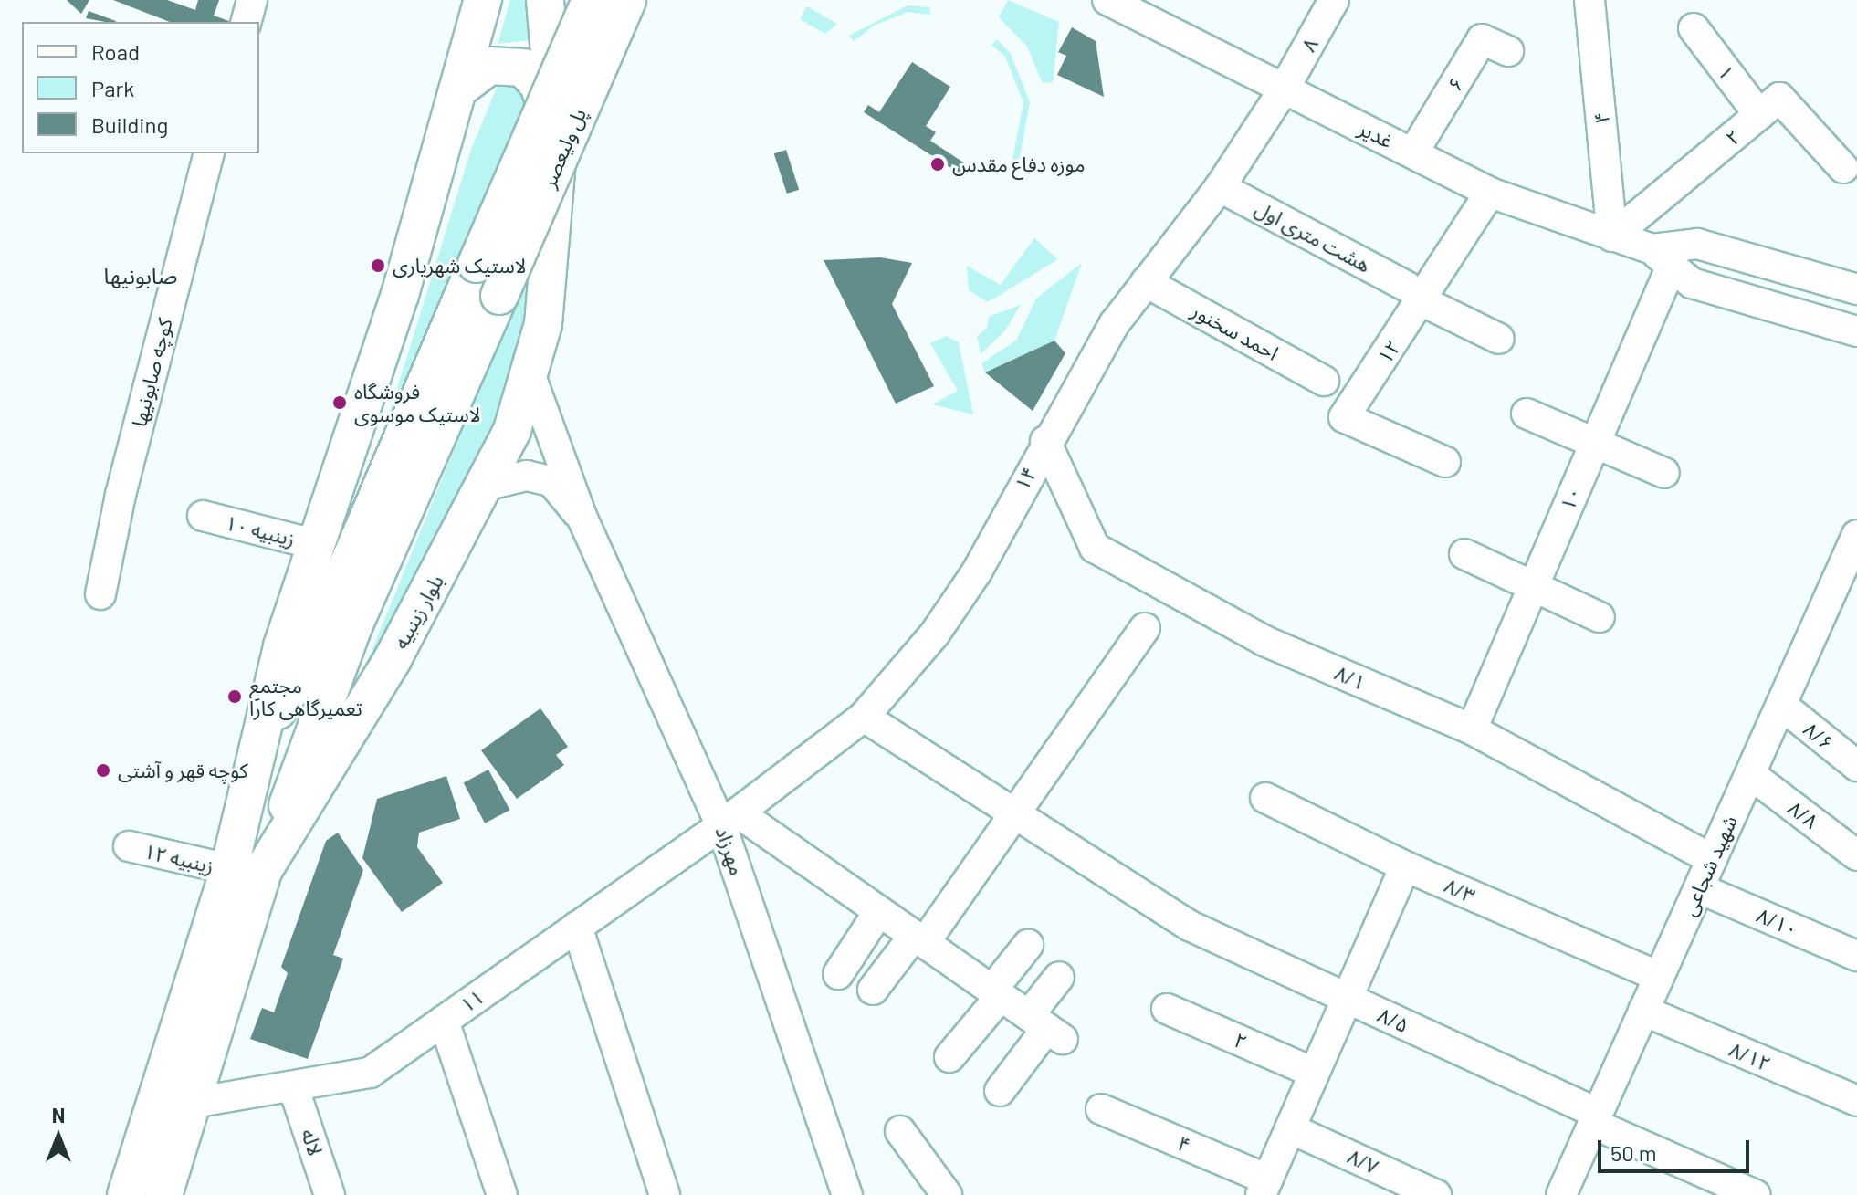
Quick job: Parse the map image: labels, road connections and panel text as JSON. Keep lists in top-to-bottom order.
{
  "streets": {
    "main road": ["پل ولیعصر", "بلوار زینبیه"],
    "street": [
      "۸",
      "۱",
      "۶",
      "۴",
      "غدیر",
      "۲",
      "هشت متری اول",
      "احمد سخنور",
      "۱۲",
      "کوچه صابونیها",
      "۱۴",
      "۱۰",
      "زینبیه ۱۰",
      "۸/۱",
      "۸/۶",
      "۸/۸",
      "مهرزاد",
      "زینبیه ۱۲",
      "شهید شجاعی",
      "۸/۳",
      "۸/۱۰",
      "۱۱",
      "۸/۵",
      "۸/۱۲",
      "لاله",
      "۸/۷"
    ]
  },
  "crossings": [
    ["۸", "غدیر"],
    ["۸", "۱۴"],
    ["۱", "۲"],
    ["۶", "غدیر"],
    ["۴", "غدیر"],
    ["۴", "۲"],
    ["غدیر", "۲"],
    ["غدیر", "۱۲"],
    ["غدیر", "۱۴"],
    ["غدیر", "۱۰"],
    ["پل ولیعصر", "بلوار زینبیه"],
    ["پل ولیعصر", "زینبیه ۱۲"],
    ["هشت متری اول", "۱۲"],
    ["هشت متری اول", "۱۴"],
    ["احمد سخنور", "۱۴"],
    ["۱۴", "۸/۱"],
    ["۱۴", "مهرزاد"],
    ["۱۴", "۱۱"],
    ["۱۴", "۸/۵"],
    ["۱۰", "۸/۱"],
    ["زینبیه ۱۰", "بلوار زینبیه"],
    ["بلوار زینبیه", "زینبیه ۱۲"],
    ["بلوار زینبیه", "۱۱"],
    ["۸/۱", "شهید شجاعی"],
    ["۸/۶", "شهید شجاعی"],
    ["۸/۸", "شهید شجاعی"],
    ["مهرزاد", "۱۱"],
    ["شهید شجاعی", "۸/۳"],
    ["شهید شجاعی", "۸/۱۰"],
    ["شهید شجاعی", "۸/۵"],
    ["شهید شجاعی", "۸/۱۲"],
    ["۱۱", "لاله"]
  ],
  "districts": ["صابونیها"],
  "places": [
    "موزه دفاع مقدس",
    "لاستیک شهریاری",
    "فروشگاه لاستیک موسوی",
    "مجتمع تعمیرگاهی کارا",
    "کوچه قهر و آشتی"
  ],
  "legend": ["Road", "Park", "Building"],
  "scale_bar": "50 m",
  "north": "top"
}
